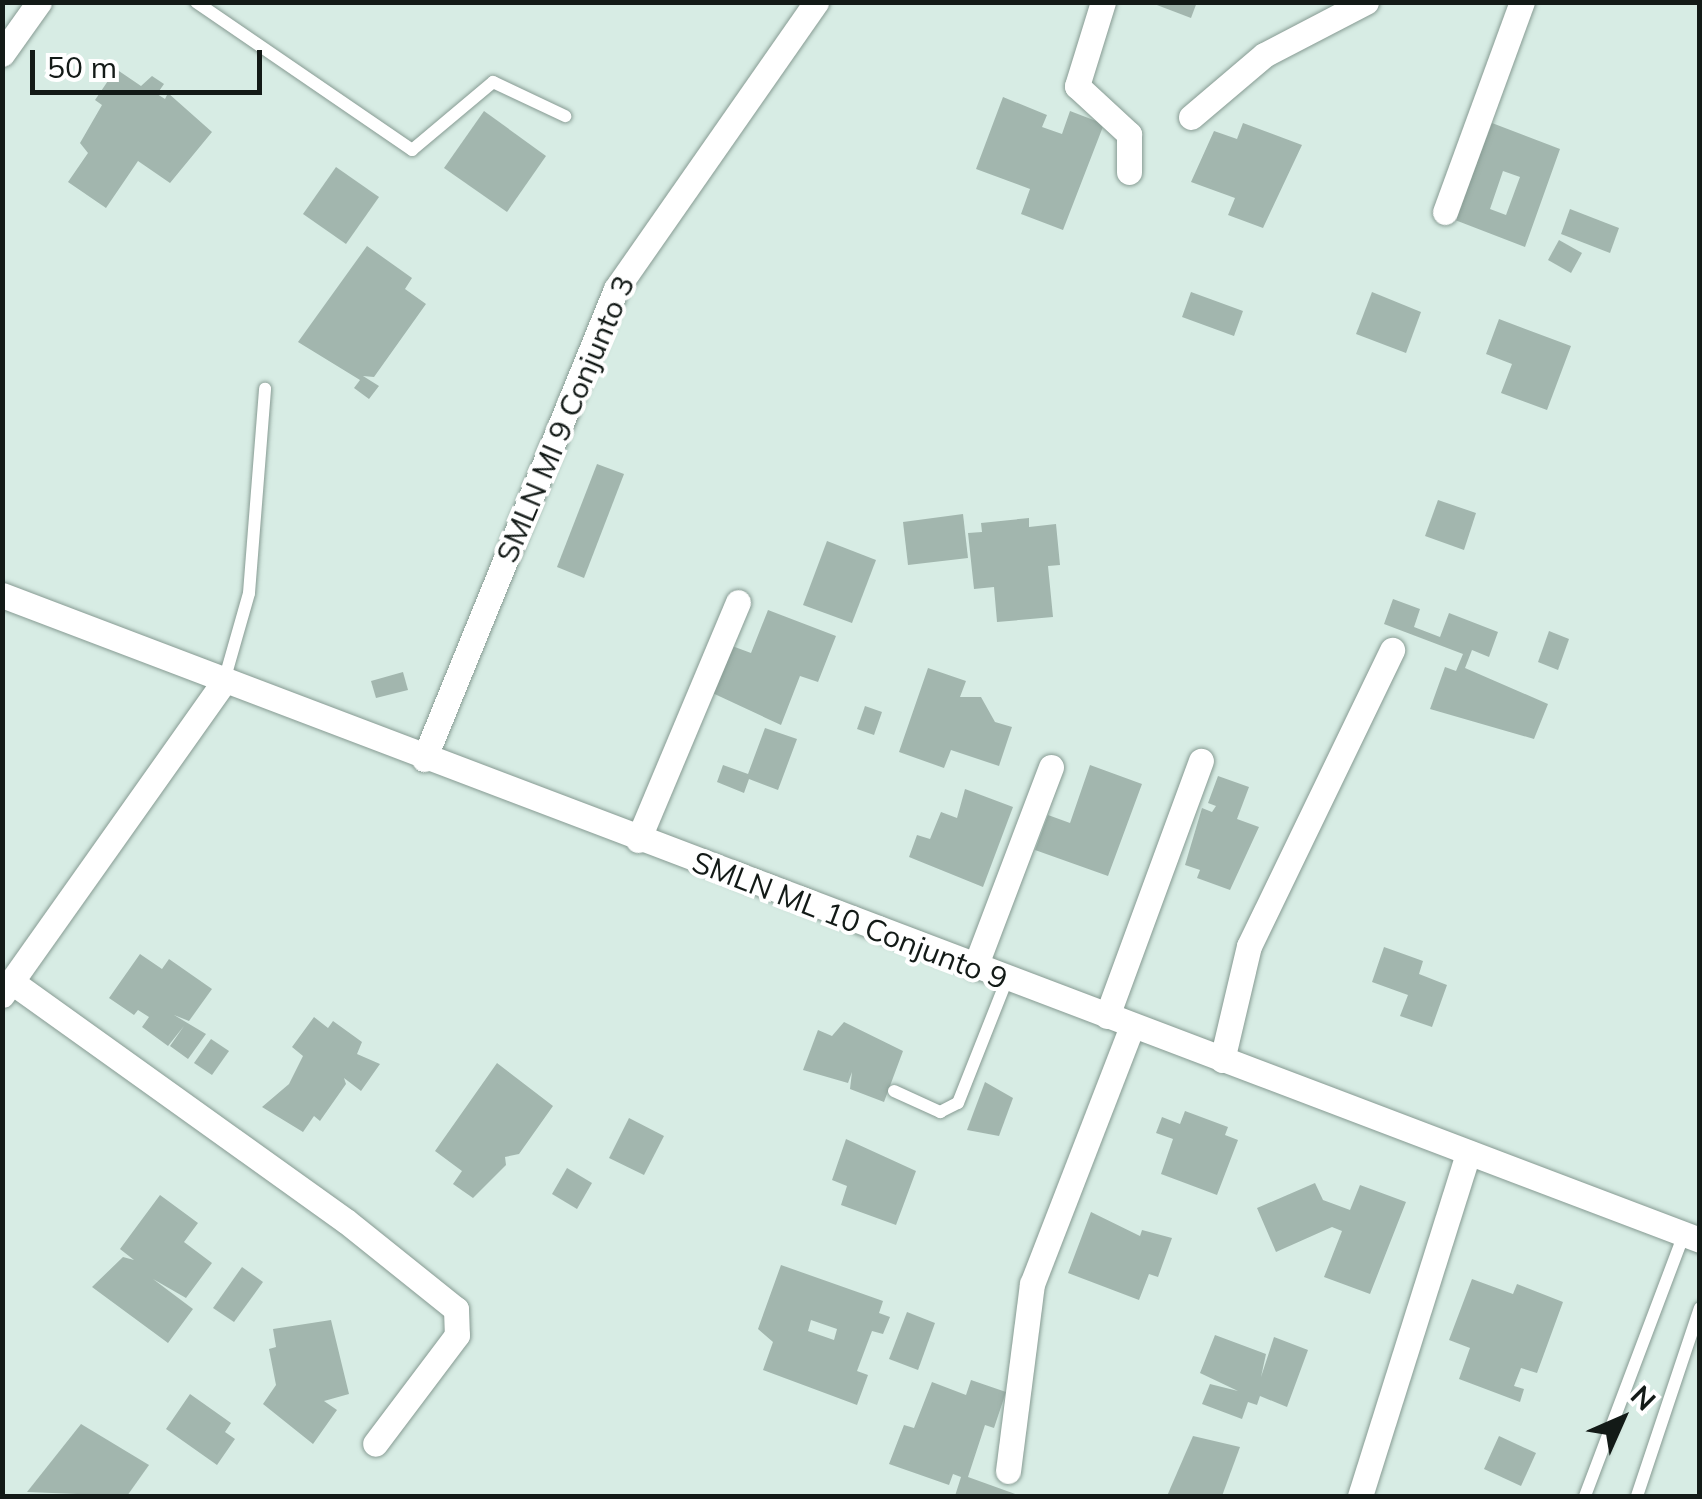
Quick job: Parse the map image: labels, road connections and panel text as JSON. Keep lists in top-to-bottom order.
{
  "streets": {
    "street": ["SMLN MI 9 Conjunto 3", "SMLN ML 10 Conjunto 9"]
  },
  "crossings": [
    ["SMLN MI 9 Conjunto 3", "SMLN ML 10 Conjunto 9"]
  ],
  "scale_bar": "50 m",
  "north": "top right"
}
